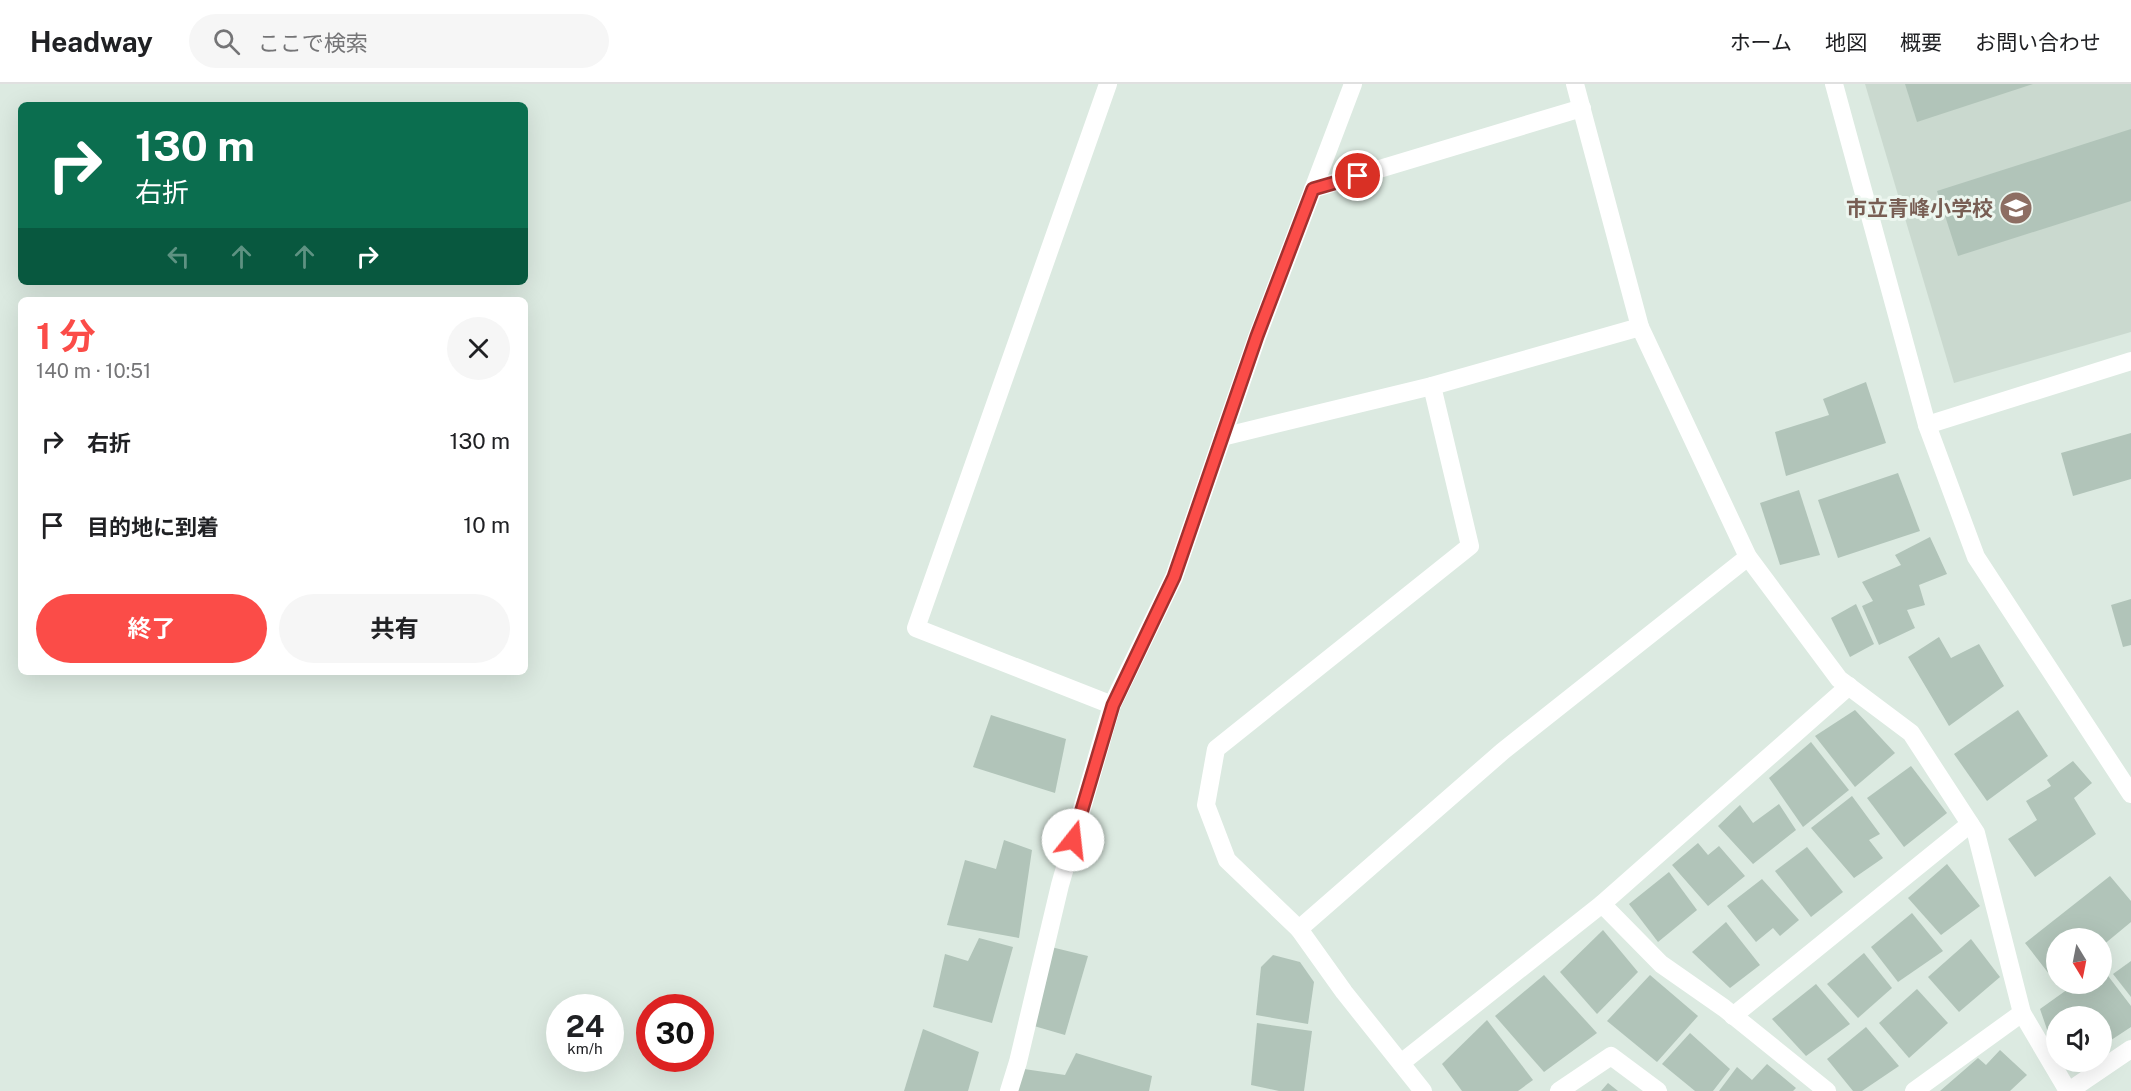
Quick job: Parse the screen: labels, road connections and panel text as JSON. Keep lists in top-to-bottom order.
{
  "places": {
    "school or university": ["市立青峰小学校"]
  },
  "north": "bottom",
  "page": {
    "header": "Headway",
    "search": "ここで検索",
    "nav": [
      "ホーム",
      "地図",
      "概要",
      "お問い合わせ"
    ],
    "turn": ["130 m", "右折"],
    "heading": ["1 分", "140 m · 10:51"],
    "list": [
      {
        "name": "右折",
        "value": "130 m"
      },
      {
        "name": "目的地に到着",
        "value": "10 m"
      }
    ],
    "buttons": ["終了", "共有"],
    "speed": "24 km/h",
    "limit": "30"
  }
}
